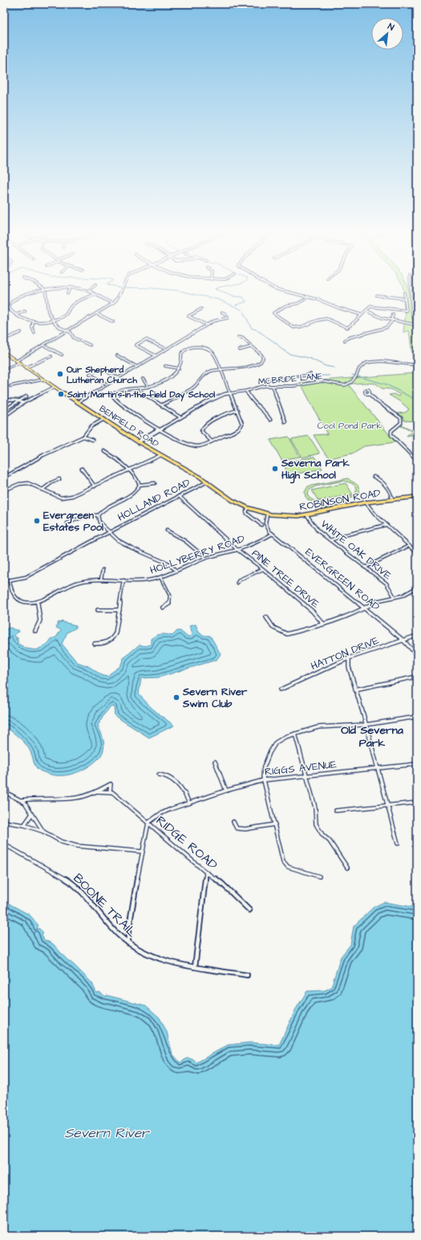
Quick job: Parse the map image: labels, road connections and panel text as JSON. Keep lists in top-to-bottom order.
{
  "streets": {
    "main road": ["BENFIELD ROAD", "ROBINSON ROAD"],
    "street": [
      "MCBRIDE LANE",
      "HOLLAND ROAD",
      "WHITE OAK DRIVE",
      "HOLLYBERRY ROAD",
      "PINE TREE DRIVE",
      "EVERGREEN ROAD",
      "HATTON DRIVE",
      "RIGGS AVENUE",
      "RIDGE ROAD",
      "BOONE TRAIL"
    ]
  },
  "crossings": [
    ["MCBRIDE LANE", "BENFIELD ROAD"],
    ["BENFIELD ROAD", "HOLLAND ROAD"],
    ["BENFIELD ROAD", "ROBINSON ROAD"],
    ["BENFIELD ROAD", "EVERGREEN ROAD"],
    ["HOLLAND ROAD", "PINE TREE DRIVE"],
    ["ROBINSON ROAD", "WHITE OAK DRIVE"],
    ["ROBINSON ROAD", "EVERGREEN ROAD"],
    ["HOLLYBERRY ROAD", "PINE TREE DRIVE"],
    ["HOLLYBERRY ROAD", "EVERGREEN ROAD"],
    ["EVERGREEN ROAD", "HATTON DRIVE"],
    ["RIGGS AVENUE", "RIDGE ROAD"]
  ],
  "districts": ["Old Severna Park"],
  "water": ["Severn River"],
  "parks": ["Cool Pond Park"],
  "places": [
    "Our Shepherd Lutheran Church",
    "Saint Martin's-in-the-field Day School",
    "Severna Park High School",
    "Evergreen Estates Pool",
    "Severn River Swim Club"
  ],
  "north": "top right"
}
